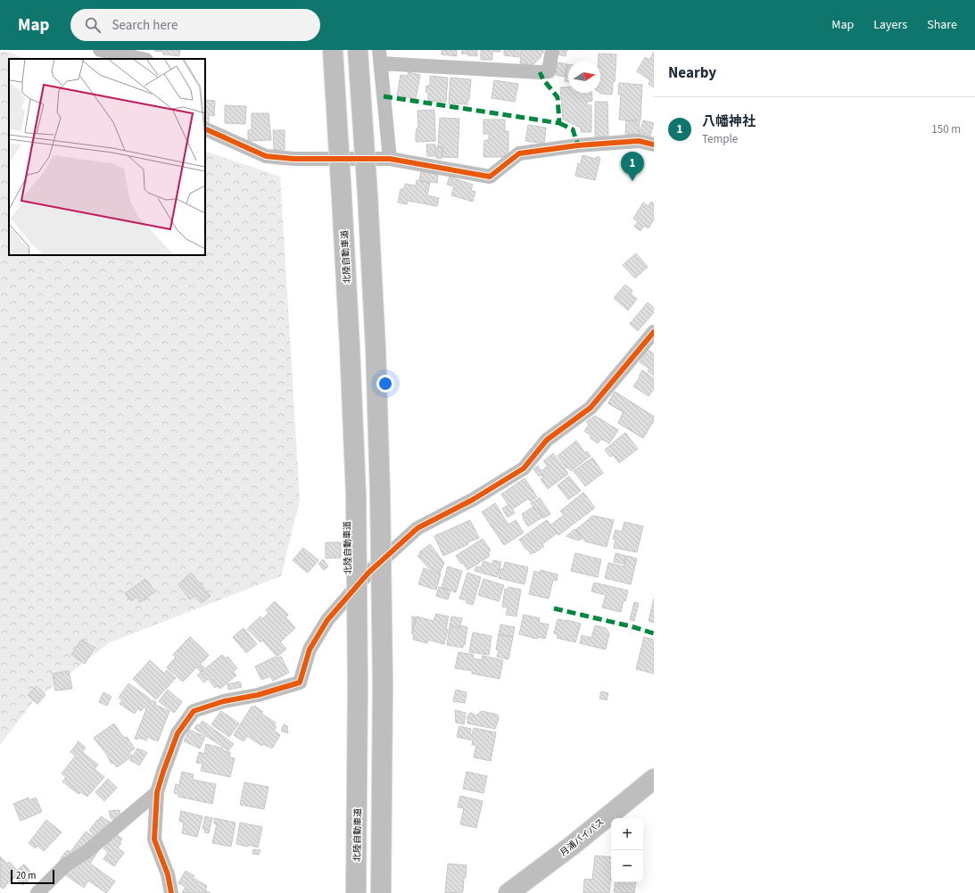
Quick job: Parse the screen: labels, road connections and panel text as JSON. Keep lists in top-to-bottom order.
{
  "streets": {
    "highway": ["北陸自動車道", "月浦バイパス"]
  },
  "scale_bar": "20 m",
  "north": "right",
  "page": {
    "header": "Map",
    "search": "Search here",
    "nav": ["Map", "Layers", "Share"],
    "heading": "Nearby",
    "list": [
      {
        "mark": "1",
        "name": "八幡神社",
        "note": "Temple",
        "value": "150 m"
      }
    ],
    "pins": "1",
    "map_buttons": ["+", "−"],
    "scale": "20 m"
  }
}
